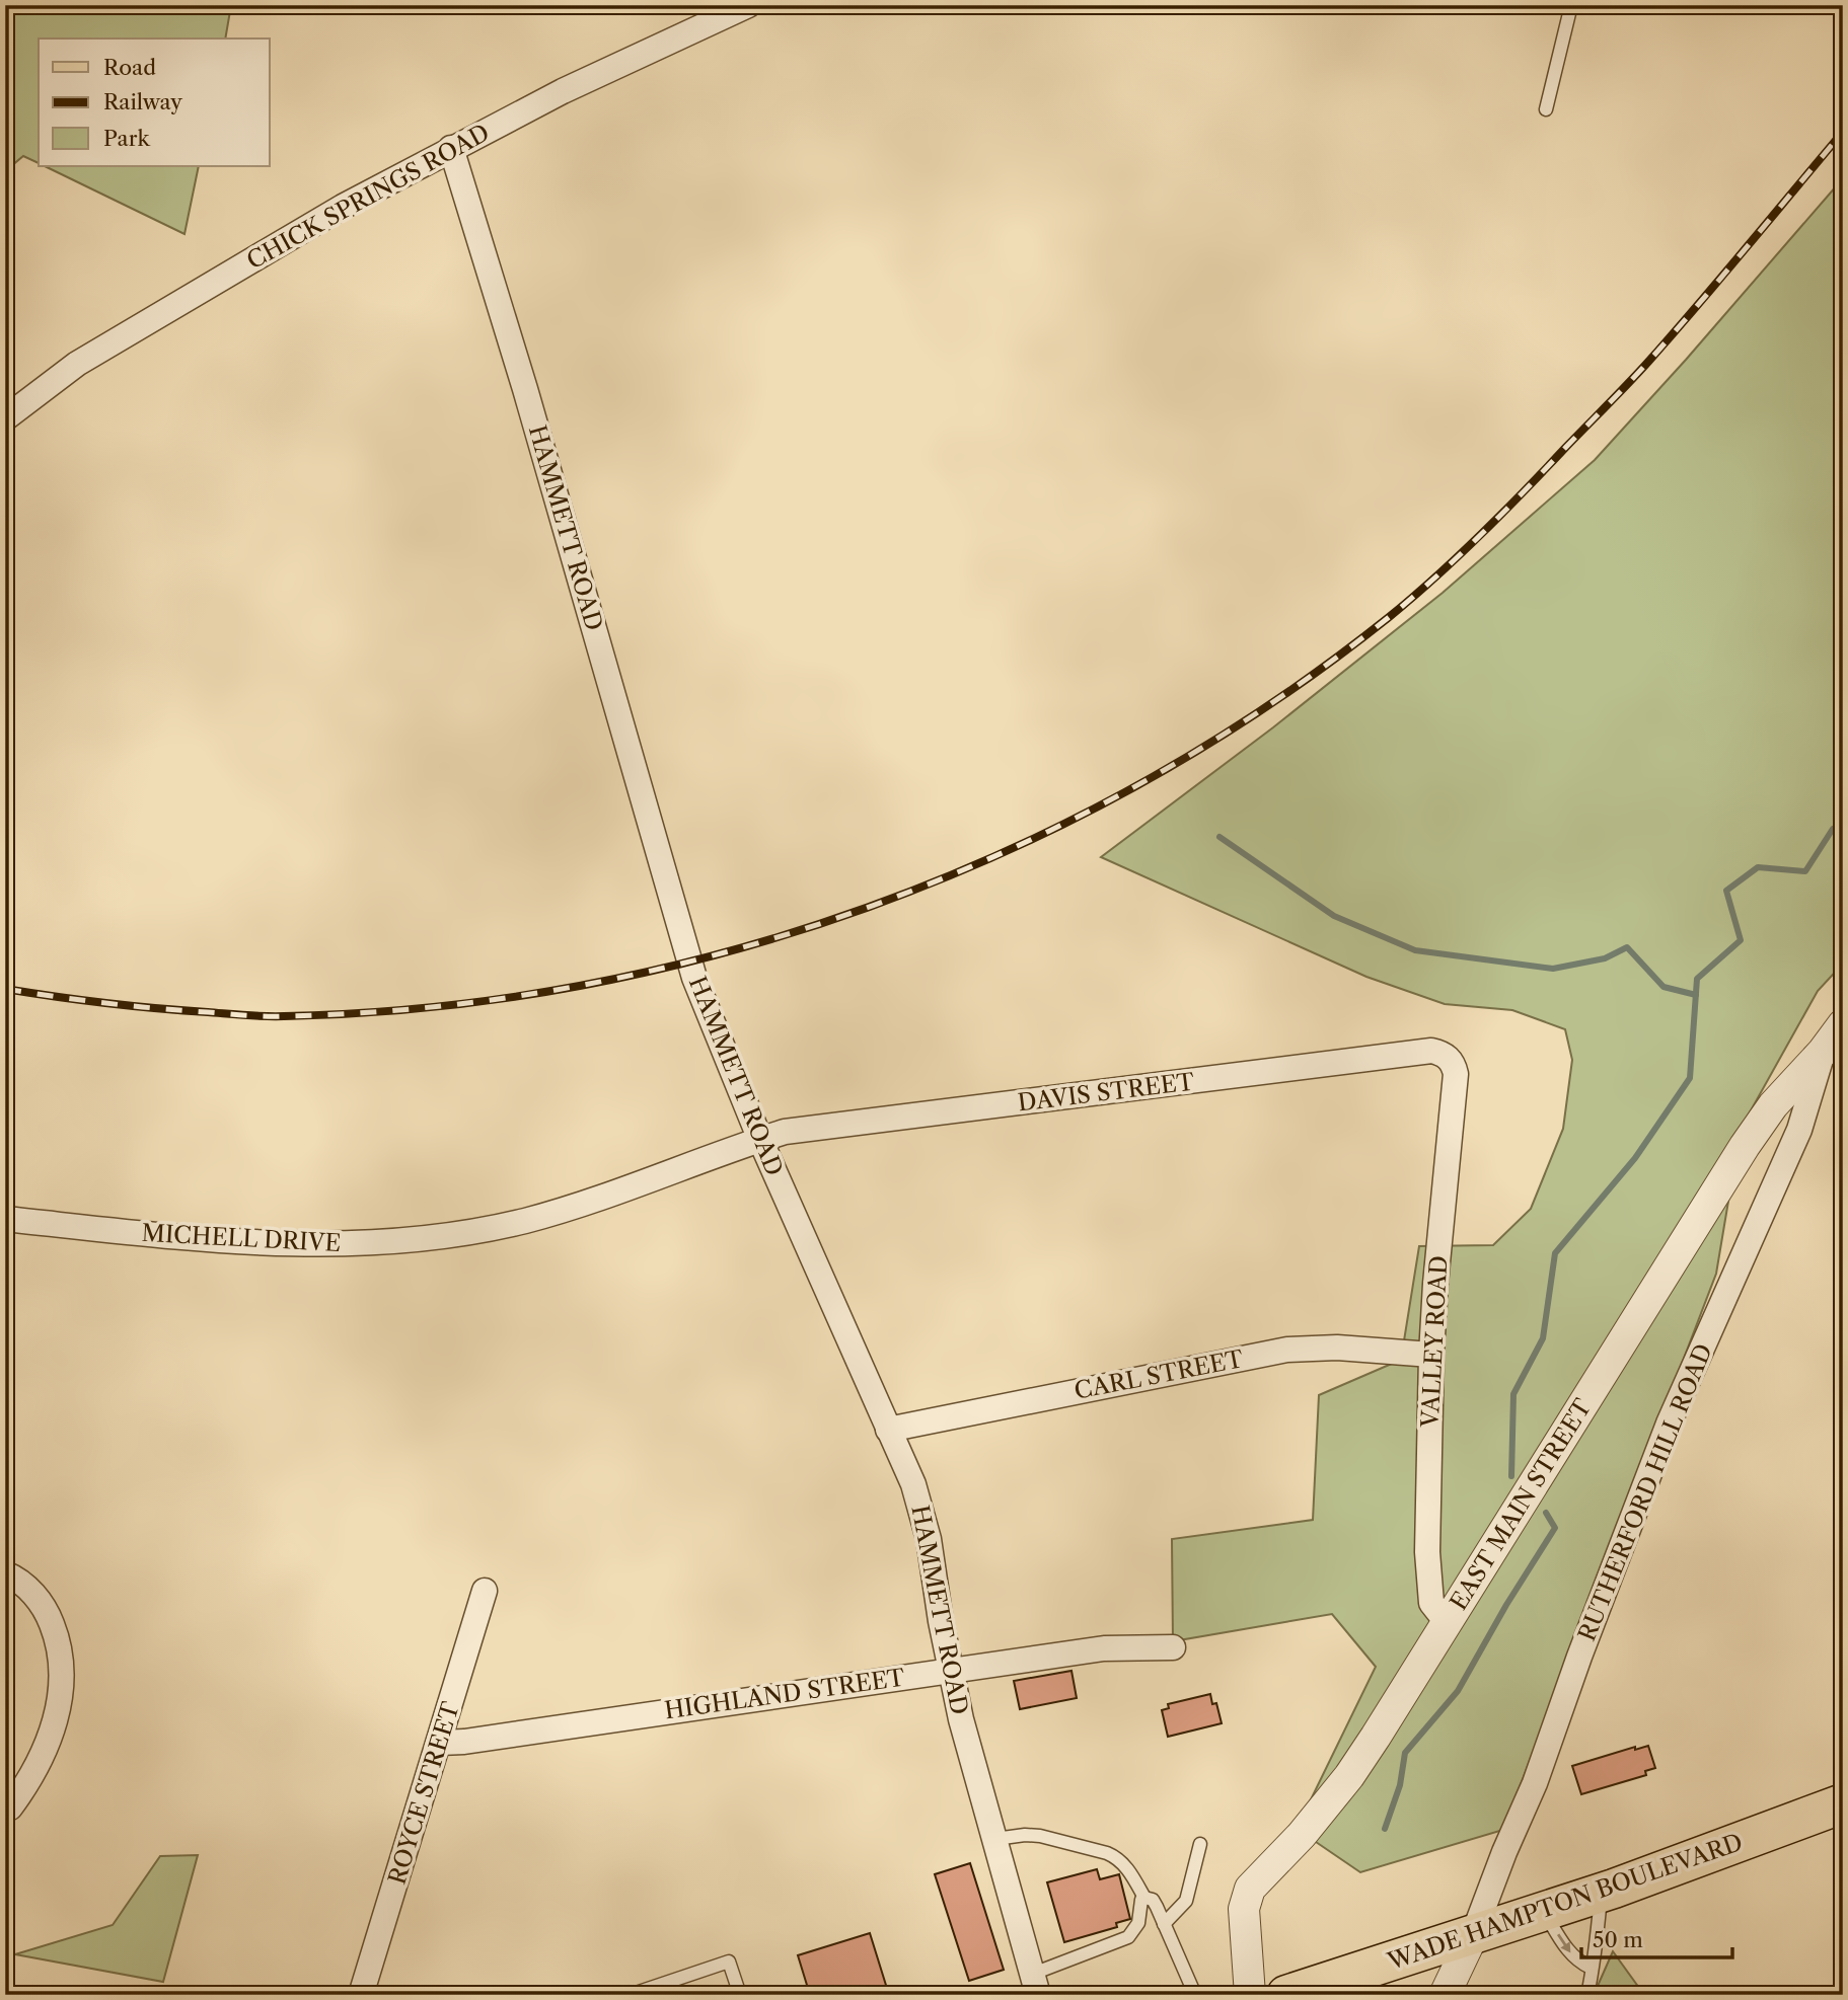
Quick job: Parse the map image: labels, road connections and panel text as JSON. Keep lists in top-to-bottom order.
{
  "streets": {
    "main road": ["WADE HAMPTON BOULEVARD"],
    "street": [
      "CHICK SPRINGS ROAD",
      "HAMMETT ROAD",
      "DAVIS STREET",
      "MICHELL DRIVE",
      "VALLEY ROAD",
      "CARL STREET",
      "RUTHERFORD HILL ROAD",
      "EAST MAIN STREET",
      "HIGHLAND STREET",
      "ROYCE STREET"
    ]
  },
  "crossings": [
    ["CHICK SPRINGS ROAD", "HAMMETT ROAD"],
    ["HAMMETT ROAD", "DAVIS STREET"],
    ["HAMMETT ROAD", "MICHELL DRIVE"],
    ["HAMMETT ROAD", "CARL STREET"],
    ["HAMMETT ROAD", "HIGHLAND STREET"],
    ["DAVIS STREET", "MICHELL DRIVE"],
    ["DAVIS STREET", "VALLEY ROAD"],
    ["VALLEY ROAD", "CARL STREET"],
    ["VALLEY ROAD", "EAST MAIN STREET"],
    ["RUTHERFORD HILL ROAD", "EAST MAIN STREET"],
    ["RUTHERFORD HILL ROAD", "WADE HAMPTON BOULEVARD"],
    ["HIGHLAND STREET", "ROYCE STREET"]
  ],
  "legend": ["Road", "Railway", "Park"],
  "scale_bar": "50 m"
}
